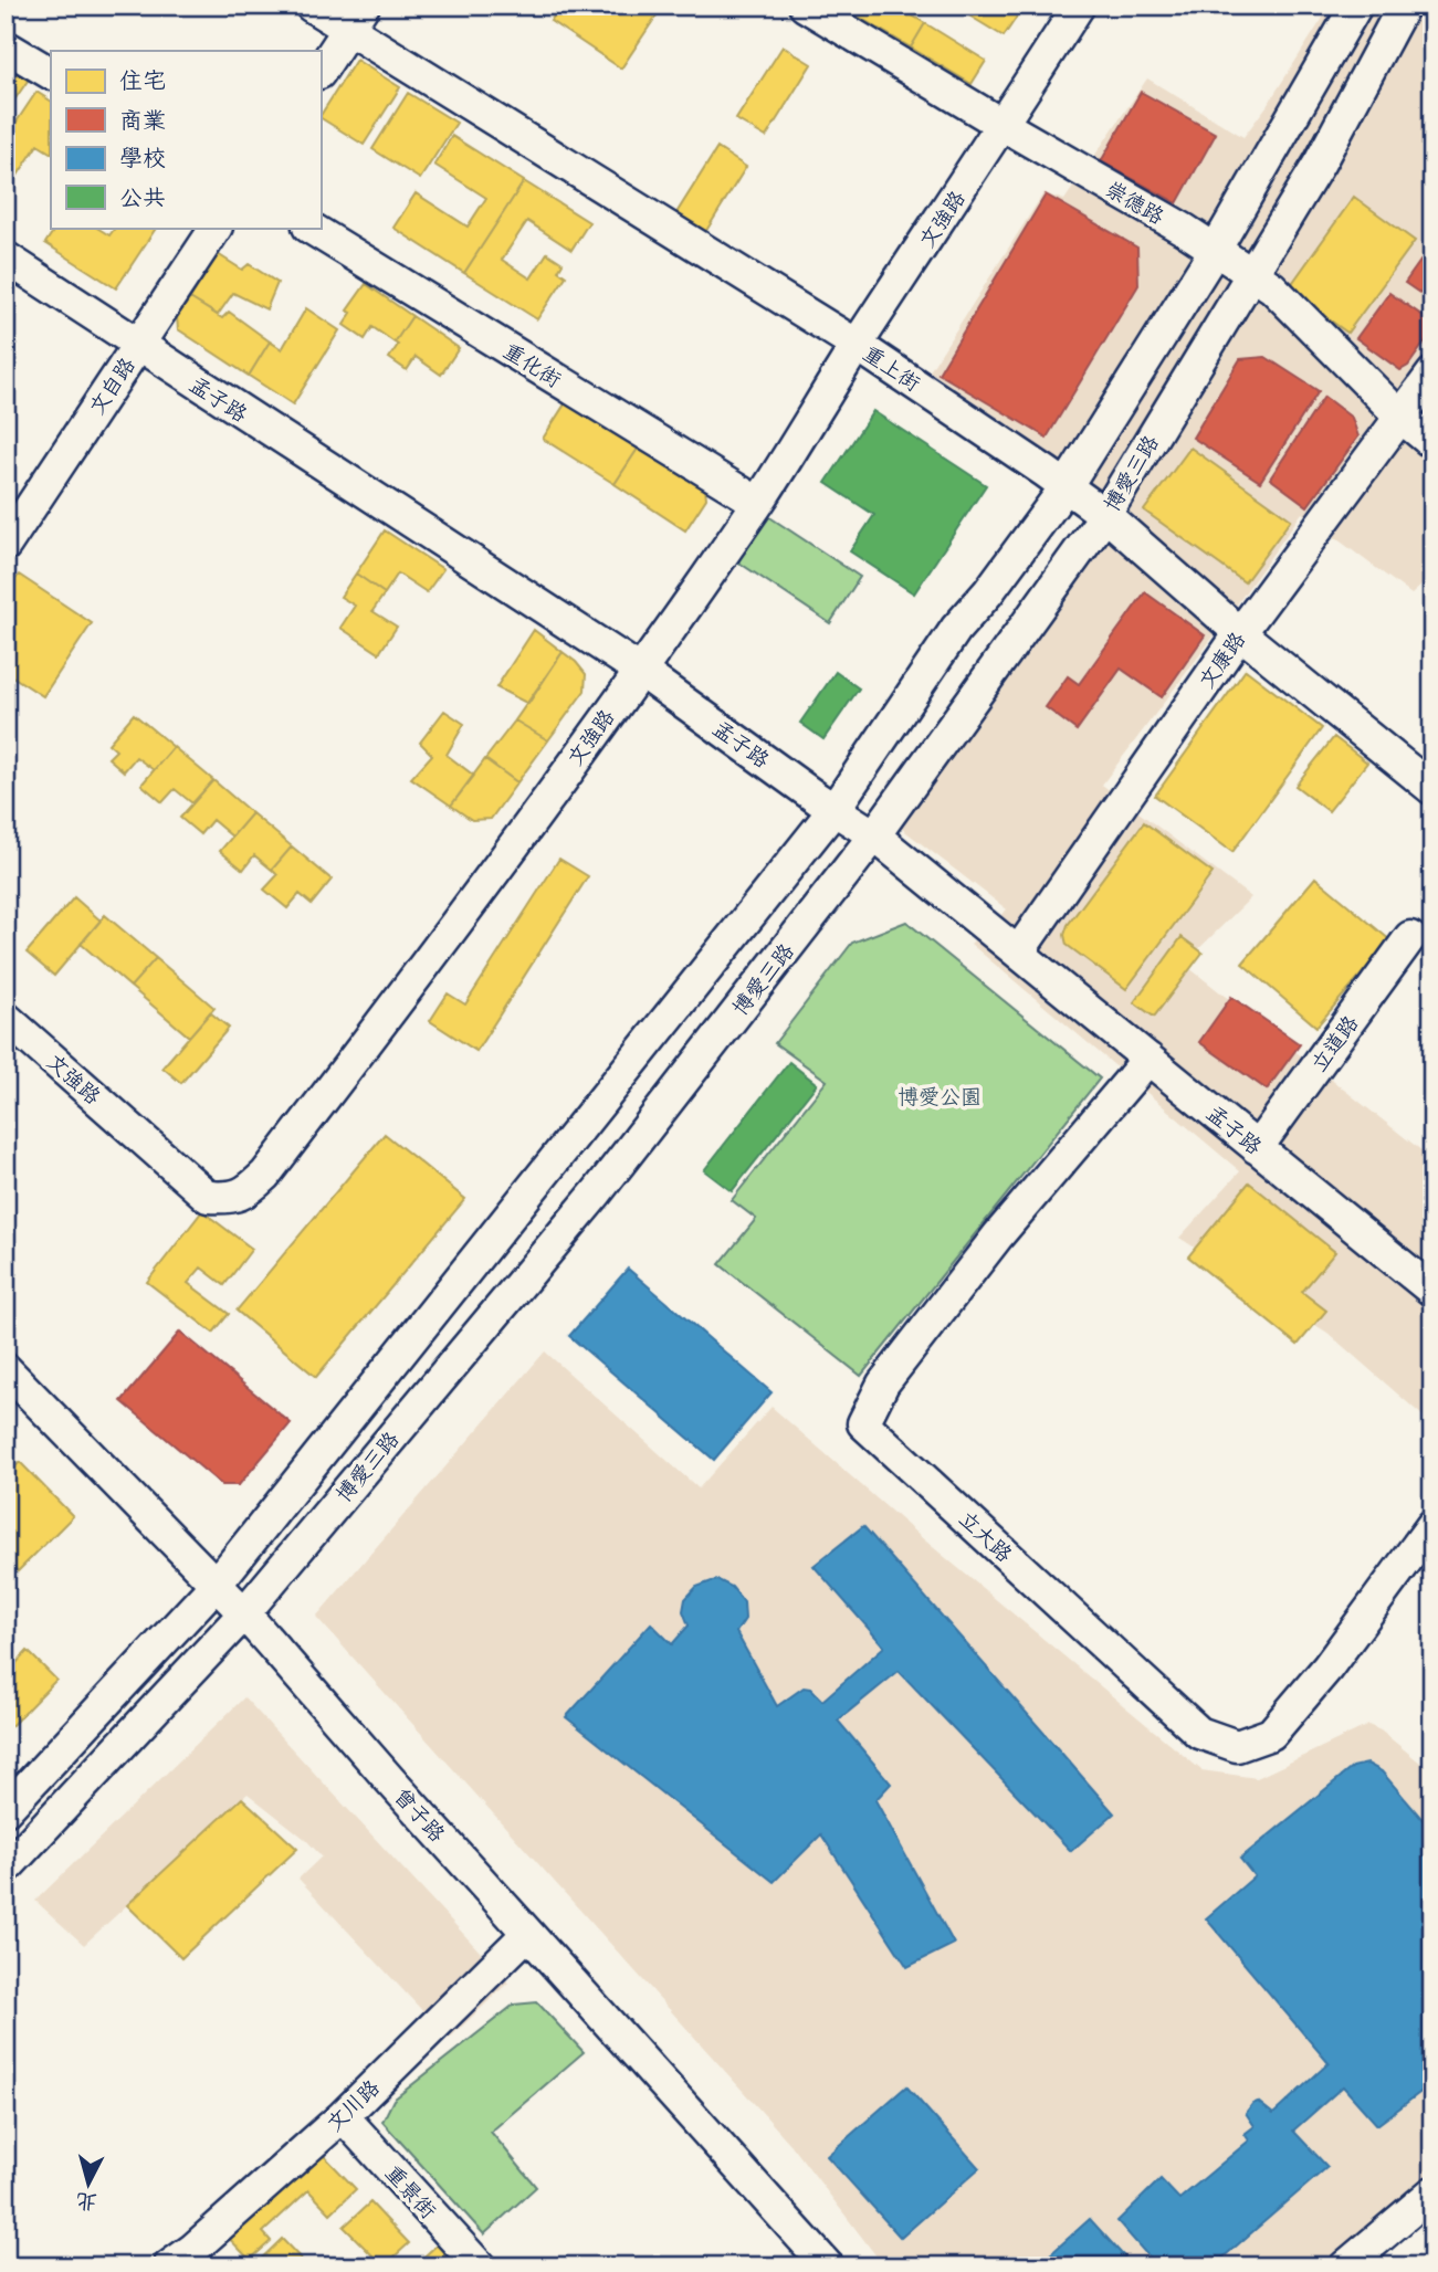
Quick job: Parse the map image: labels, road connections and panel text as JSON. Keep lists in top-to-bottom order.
{
  "streets": {
    "street": [
      "崇德路",
      "文強路",
      "重化街",
      "重上街",
      "文自路",
      "孟子路",
      "博愛三路",
      "文康路",
      "立道路",
      "立大路",
      "曾子路",
      "文川路",
      "重景街"
    ]
  },
  "crossings": [
    ["崇德路", "文強路"],
    ["崇德路", "博愛三路"],
    ["崇德路", "文康路"],
    ["文強路", "重化街"],
    ["文強路", "重上街"],
    ["文強路", "孟子路"],
    ["重上街", "博愛三路"],
    ["重上街", "文康路"],
    ["文自路", "孟子路"],
    ["孟子路", "博愛三路"],
    ["孟子路", "文康路"],
    ["孟子路", "立道路"],
    ["孟子路", "立大路"],
    ["博愛三路", "曾子路"],
    ["曾子路", "文川路"],
    ["文川路", "重景街"]
  ],
  "parks": ["博愛公園"],
  "legend": [
    "住宅",
    "商業",
    "學校",
    "公共"
  ],
  "north": "bottom"
}
